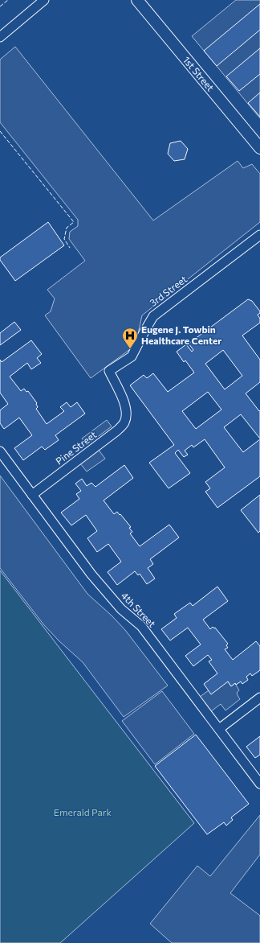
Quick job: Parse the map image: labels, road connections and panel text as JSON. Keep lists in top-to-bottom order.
{
  "streets": {
    "street": [
      "1st Street",
      "3rd Street",
      "Pine Street",
      "4th Street"
    ]
  },
  "crossings": [
    ["3rd Street", "Pine Street"],
    ["Pine Street", "4th Street"]
  ],
  "parks": ["Emerald Park"],
  "places": {
    "hospital": ["Eugene J. Towbin Healthcare Center"]
  }
}
